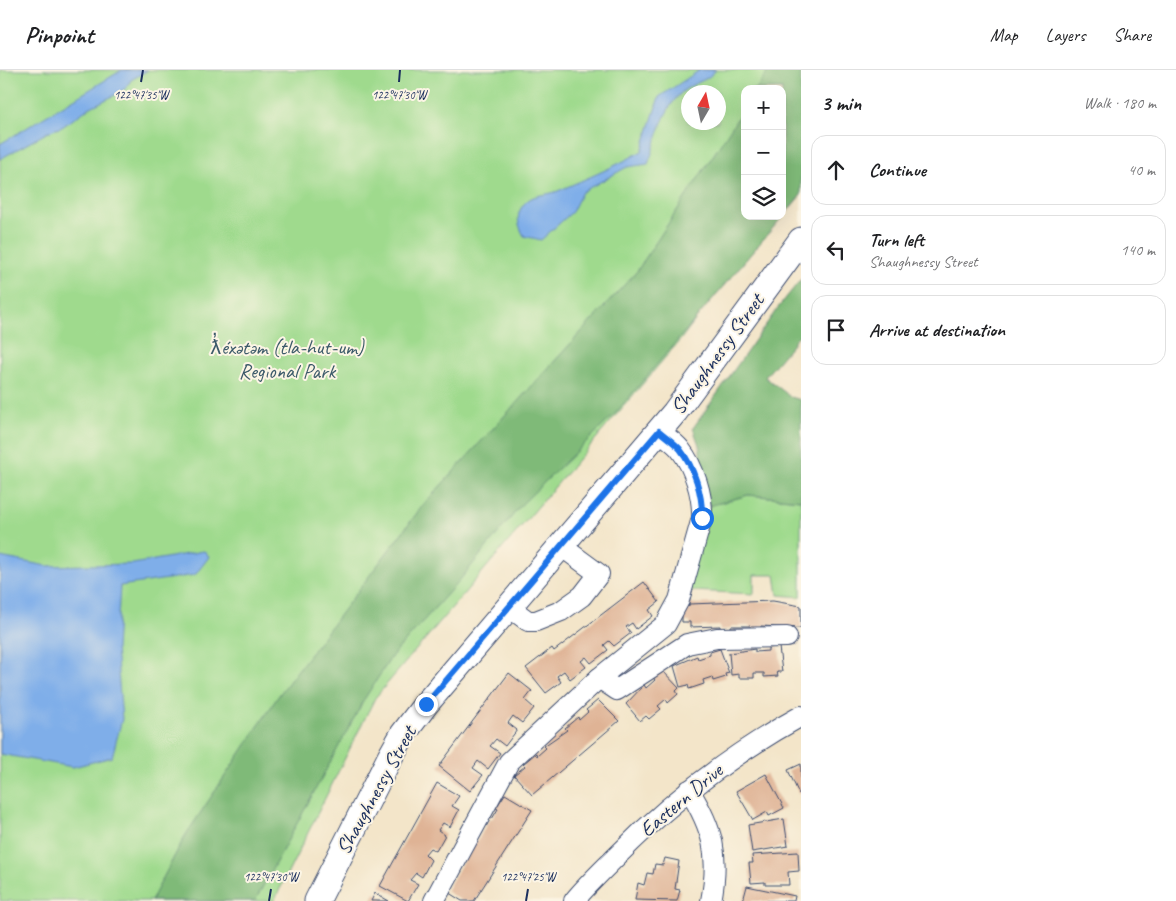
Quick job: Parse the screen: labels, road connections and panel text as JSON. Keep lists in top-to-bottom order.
{
  "streets": {
    "main road": ["Shaughnessy Street"],
    "street": ["Eastern Drive"]
  },
  "parks": ["ƛ̓éxətəm (tla-hut-um) Regional Park"],
  "north": "top",
  "page": {
    "header": "Pinpoint",
    "nav": ["Map", "Layers", "Share"],
    "heading": ["3 min", "Walk · 180 m"],
    "map_buttons": ["+", "−"],
    "list": [
      ["Continue", "40 m"],
      ["Turn left", "Shaughnessy Street", "140 m"],
      "Arrive at destination"
    ]
  },
  "coordinates": ["122°47'35\"W", "122°47'30\"W", "122°47'25\"W"]
}
